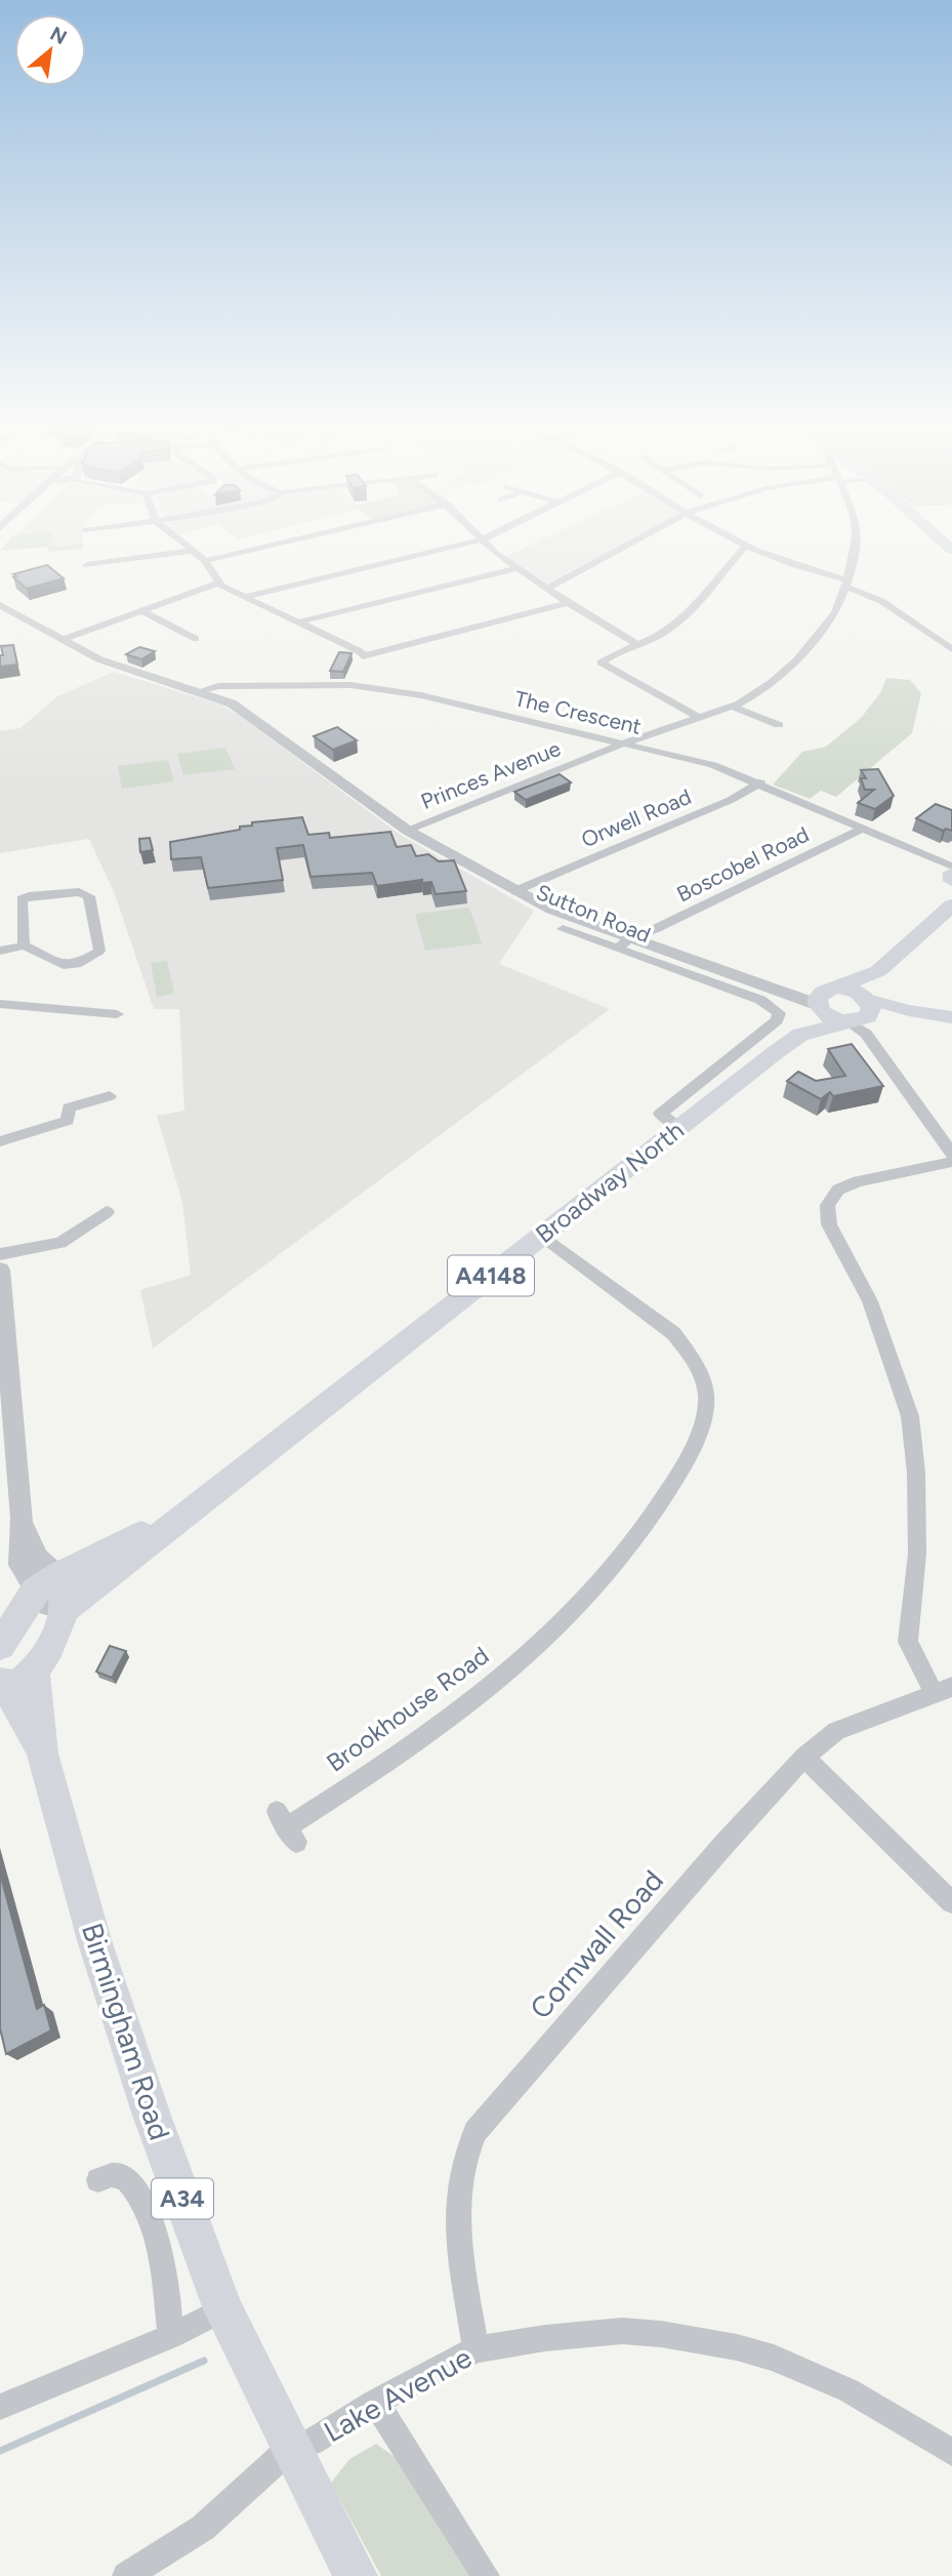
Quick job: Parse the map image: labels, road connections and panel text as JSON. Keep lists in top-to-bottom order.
{
  "streets": {
    "highway": [
      "Broadway North",
      "A4148",
      "Birmingham Road",
      "A34"
    ],
    "street": [
      "The Crescent",
      "Princes Avenue",
      "Orwell Road",
      "Boscobel Road",
      "Sutton Road",
      "Brookhouse Road",
      "Cornwall Road",
      "Lake Avenue"
    ]
  },
  "crossings": [
    ["The Crescent", "Princes Avenue"],
    ["The Crescent", "Orwell Road"],
    ["The Crescent", "Boscobel Road"],
    ["The Crescent", "Sutton Road"],
    ["Princes Avenue", "Sutton Road"],
    ["Orwell Road", "Sutton Road"],
    ["Boscobel Road", "Sutton Road"],
    ["Sutton Road", "Broadway North"],
    ["Broadway North", "Brookhouse Road"],
    ["Cornwall Road", "Lake Avenue"],
    ["Birmingham Road", "Lake Avenue"]
  ],
  "north": "top right"
}
